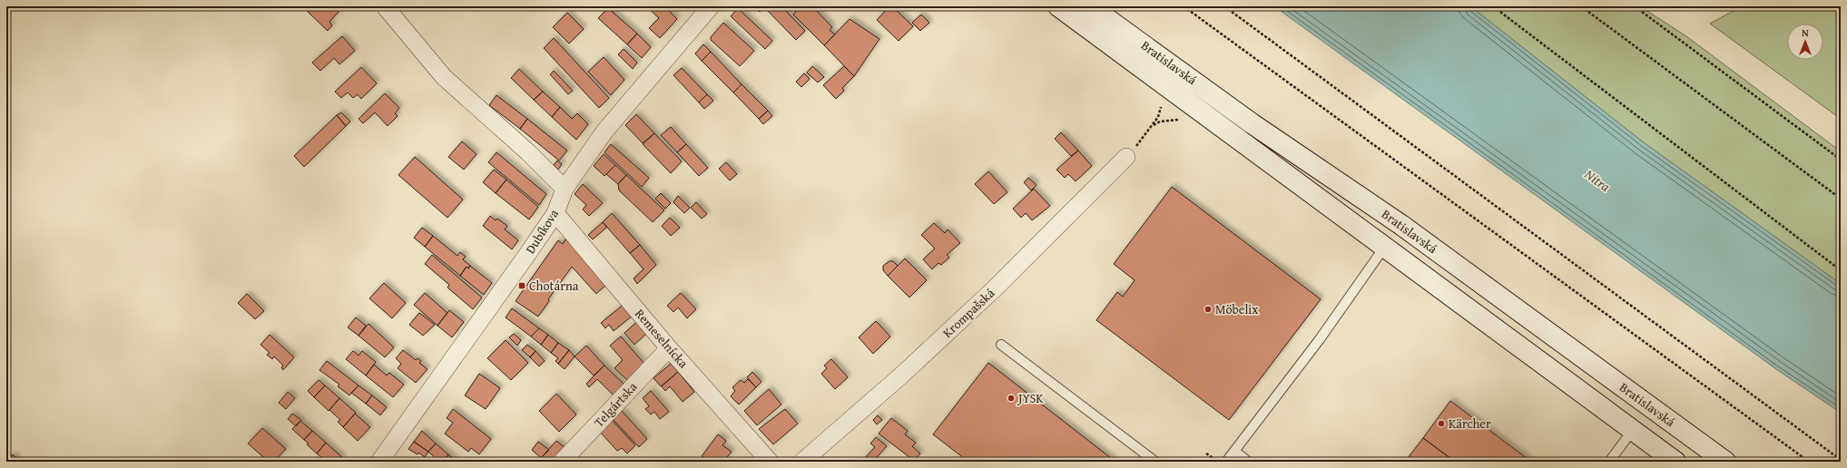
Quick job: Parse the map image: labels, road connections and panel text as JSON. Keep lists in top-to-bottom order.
{
  "streets": {
    "main road": ["Bratislavská"],
    "street": [
      "Dubíkova",
      "Krompašská",
      "Remeselnícka",
      "Telgártska"
    ]
  },
  "crossings": [
    ["Dubíkova", "Remeselnícka"],
    ["Remeselnícka", "Telgártska"]
  ],
  "water": ["Nitra"],
  "places": {
    "transit": ["Chotárna"],
    "other": ["Möbelix", "JYSK", "Kärcher"]
  },
  "north": "top"
}
